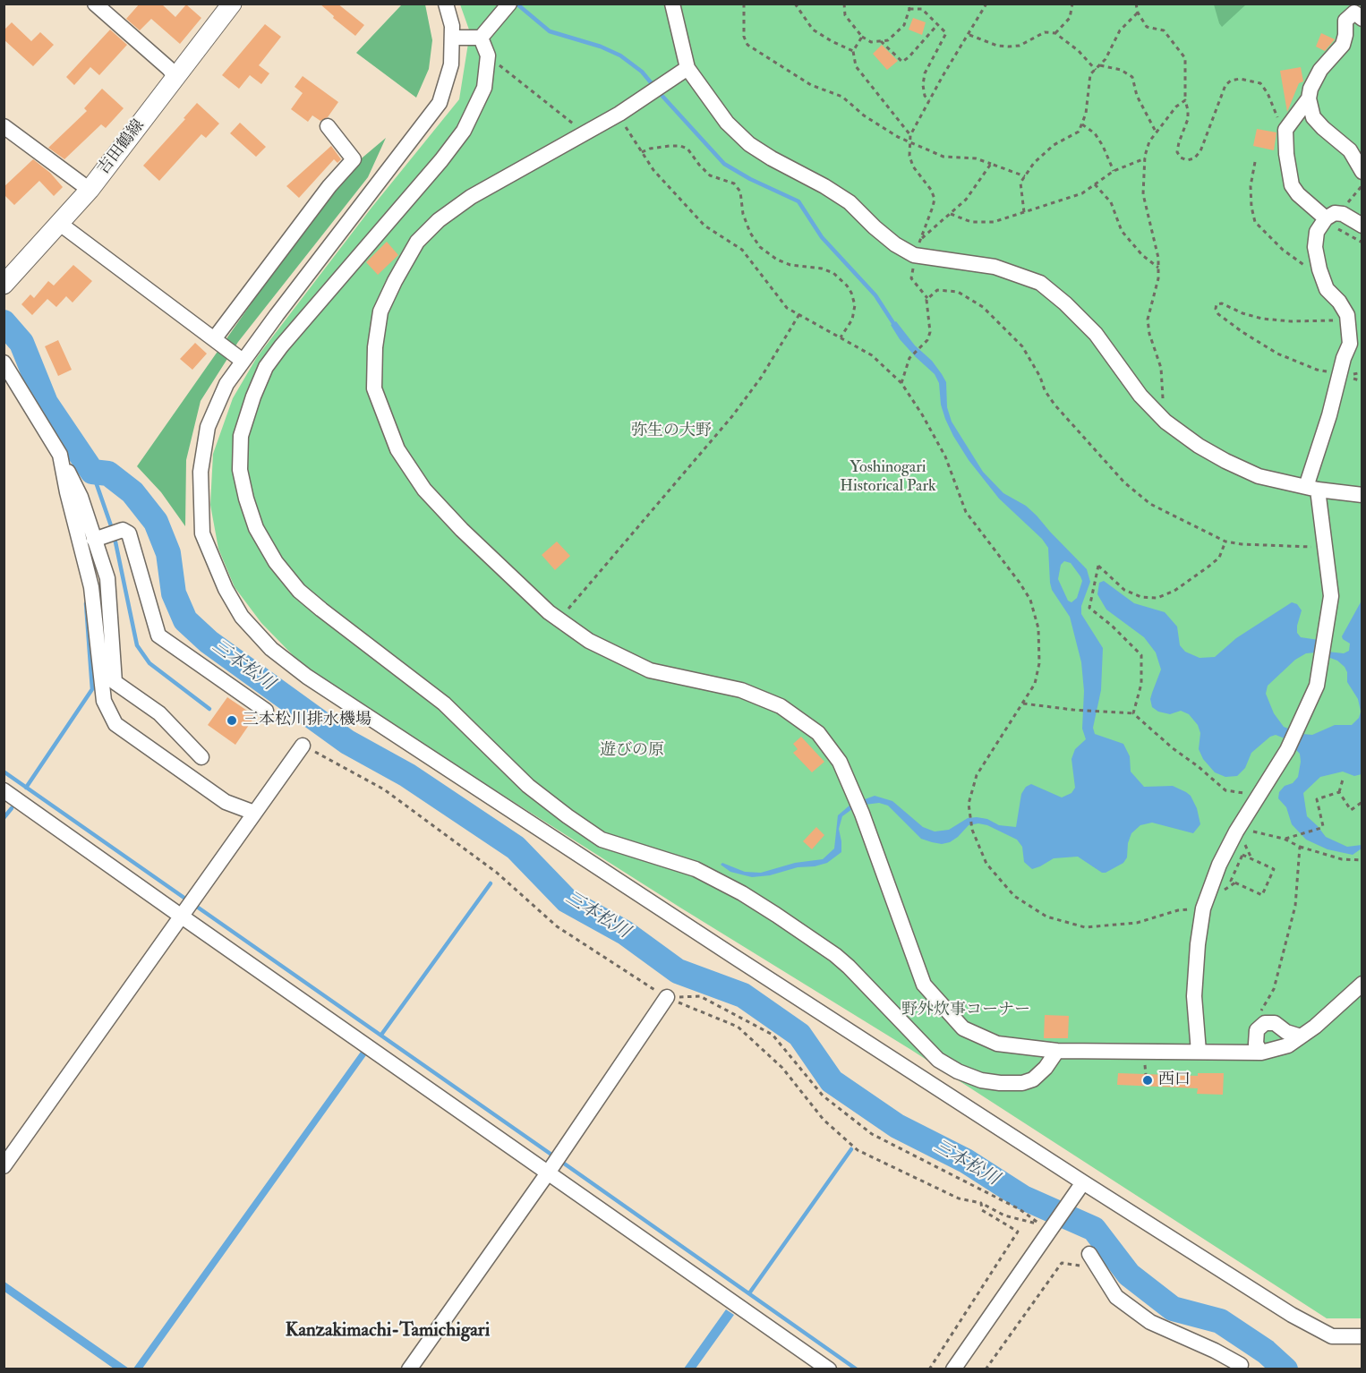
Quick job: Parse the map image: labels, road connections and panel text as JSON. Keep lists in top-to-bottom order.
{
  "streets": {
    "main road": ["吉田鶴線"]
  },
  "districts": ["Kanzakimachi-Tamichigari"],
  "water": ["三本松川"],
  "parks": [
    "弥生の大野",
    "Yoshinogari Historical Park",
    "遊びの原",
    "野外炊事コーナー"
  ],
  "places": ["三本松川排水機場", "西口"]
}
